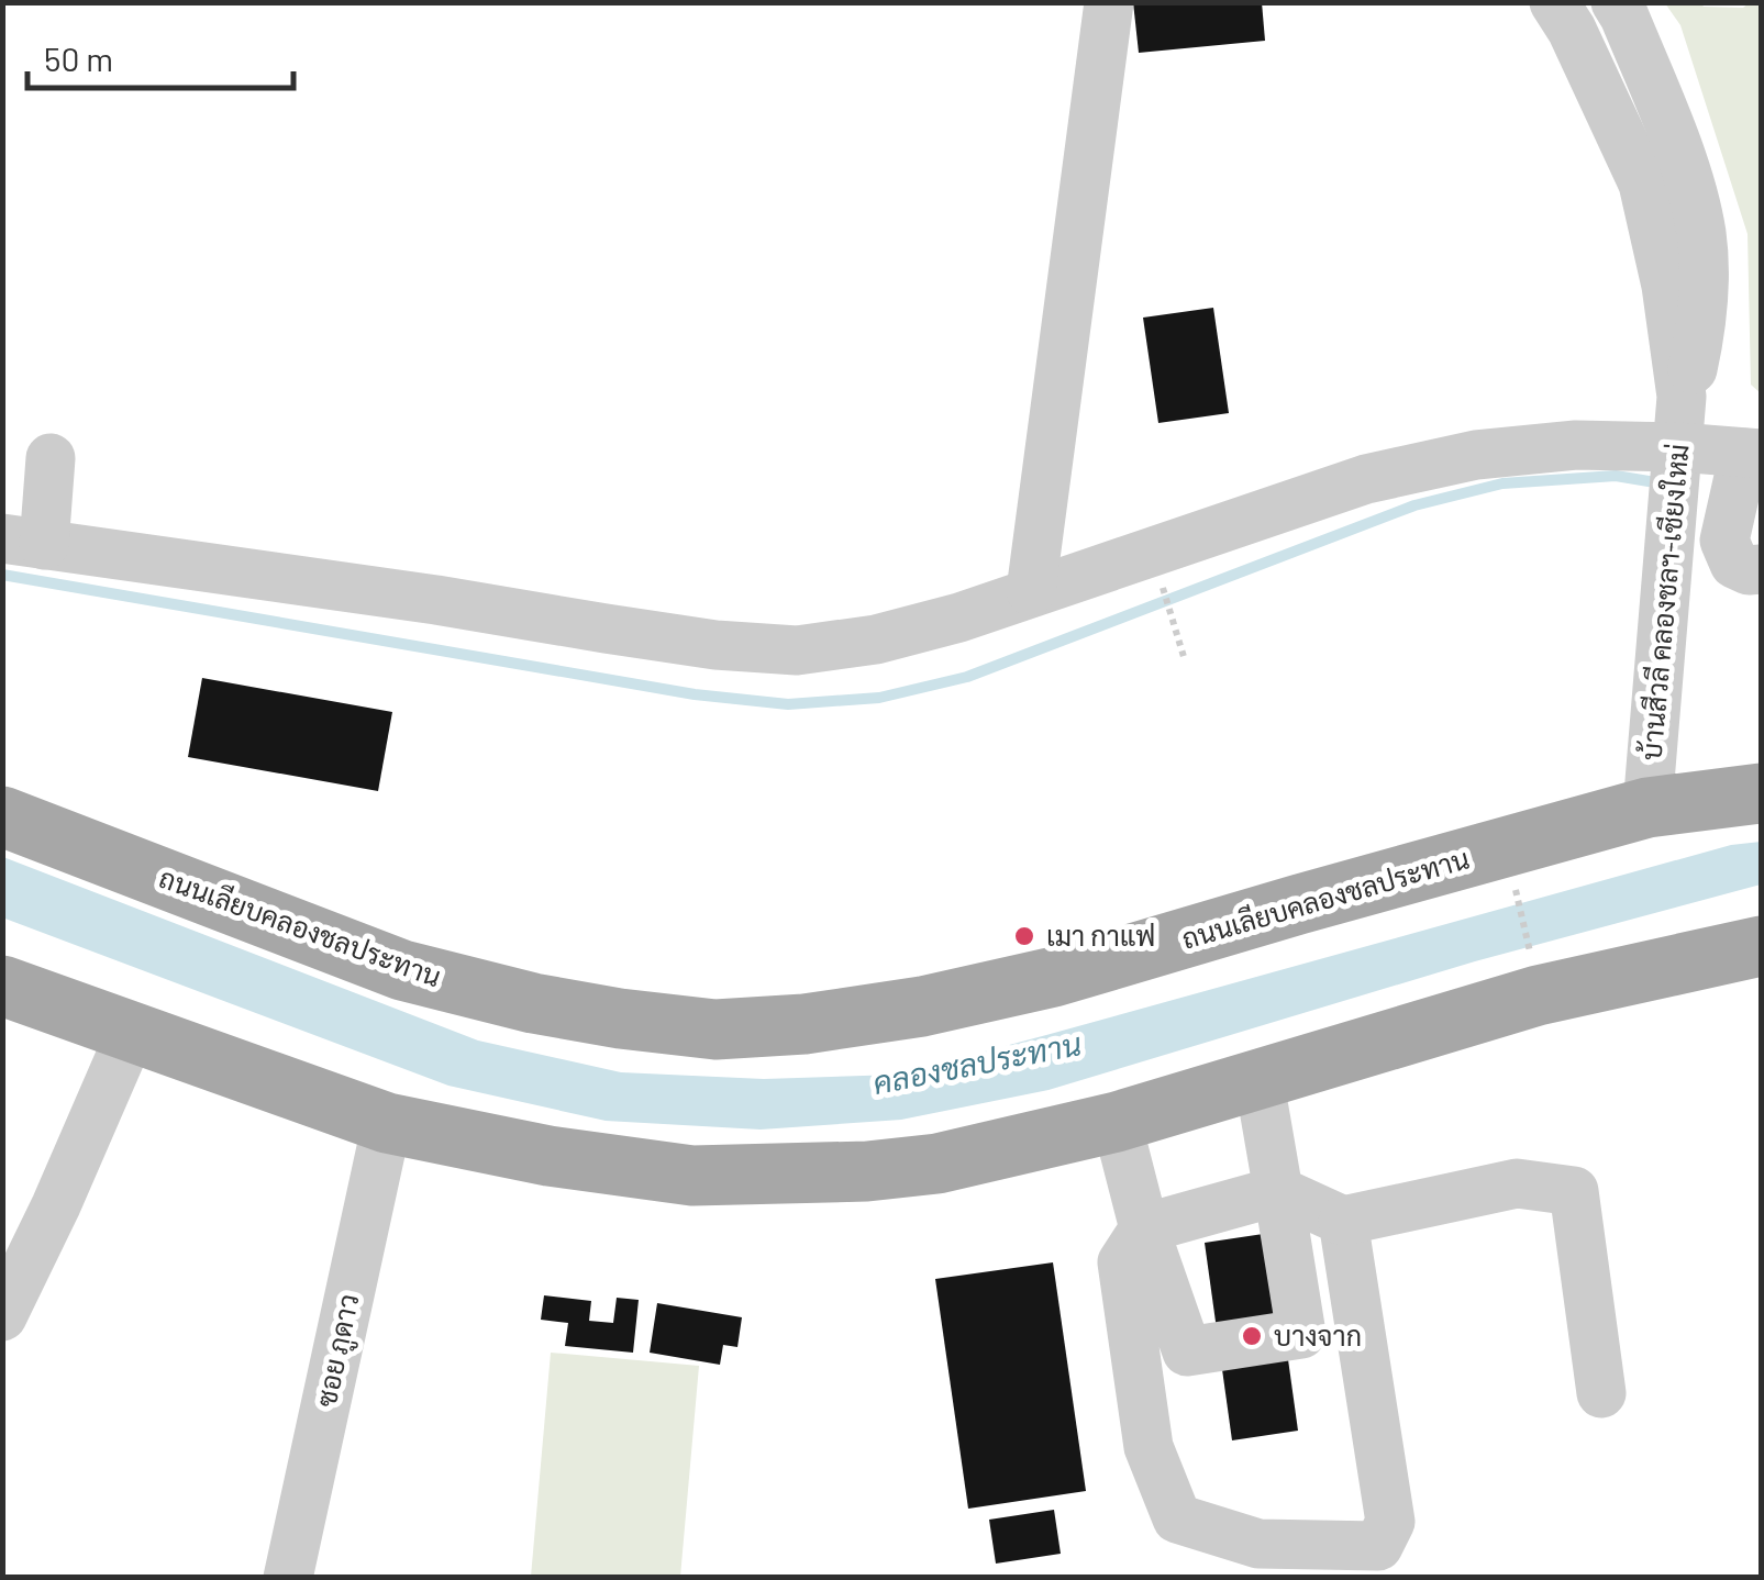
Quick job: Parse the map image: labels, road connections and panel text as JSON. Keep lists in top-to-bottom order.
{
  "streets": {
    "main road": ["ถนนเลียบคลองชลประทาน"],
    "street": ["บ้านสีวลี คลองชลฯ-เชียงใหม่", "ซอย ภูดาว"]
  },
  "crossings": [
    ["บ้านสีวลี คลองชลฯ-เชียงใหม่", "ถนนเลียบคลองชลประทาน"]
  ],
  "water": ["คลองชลประทาน"],
  "places": ["เมา กาแฟ", "บางจาก"],
  "scale_bar": "50 m"
}
